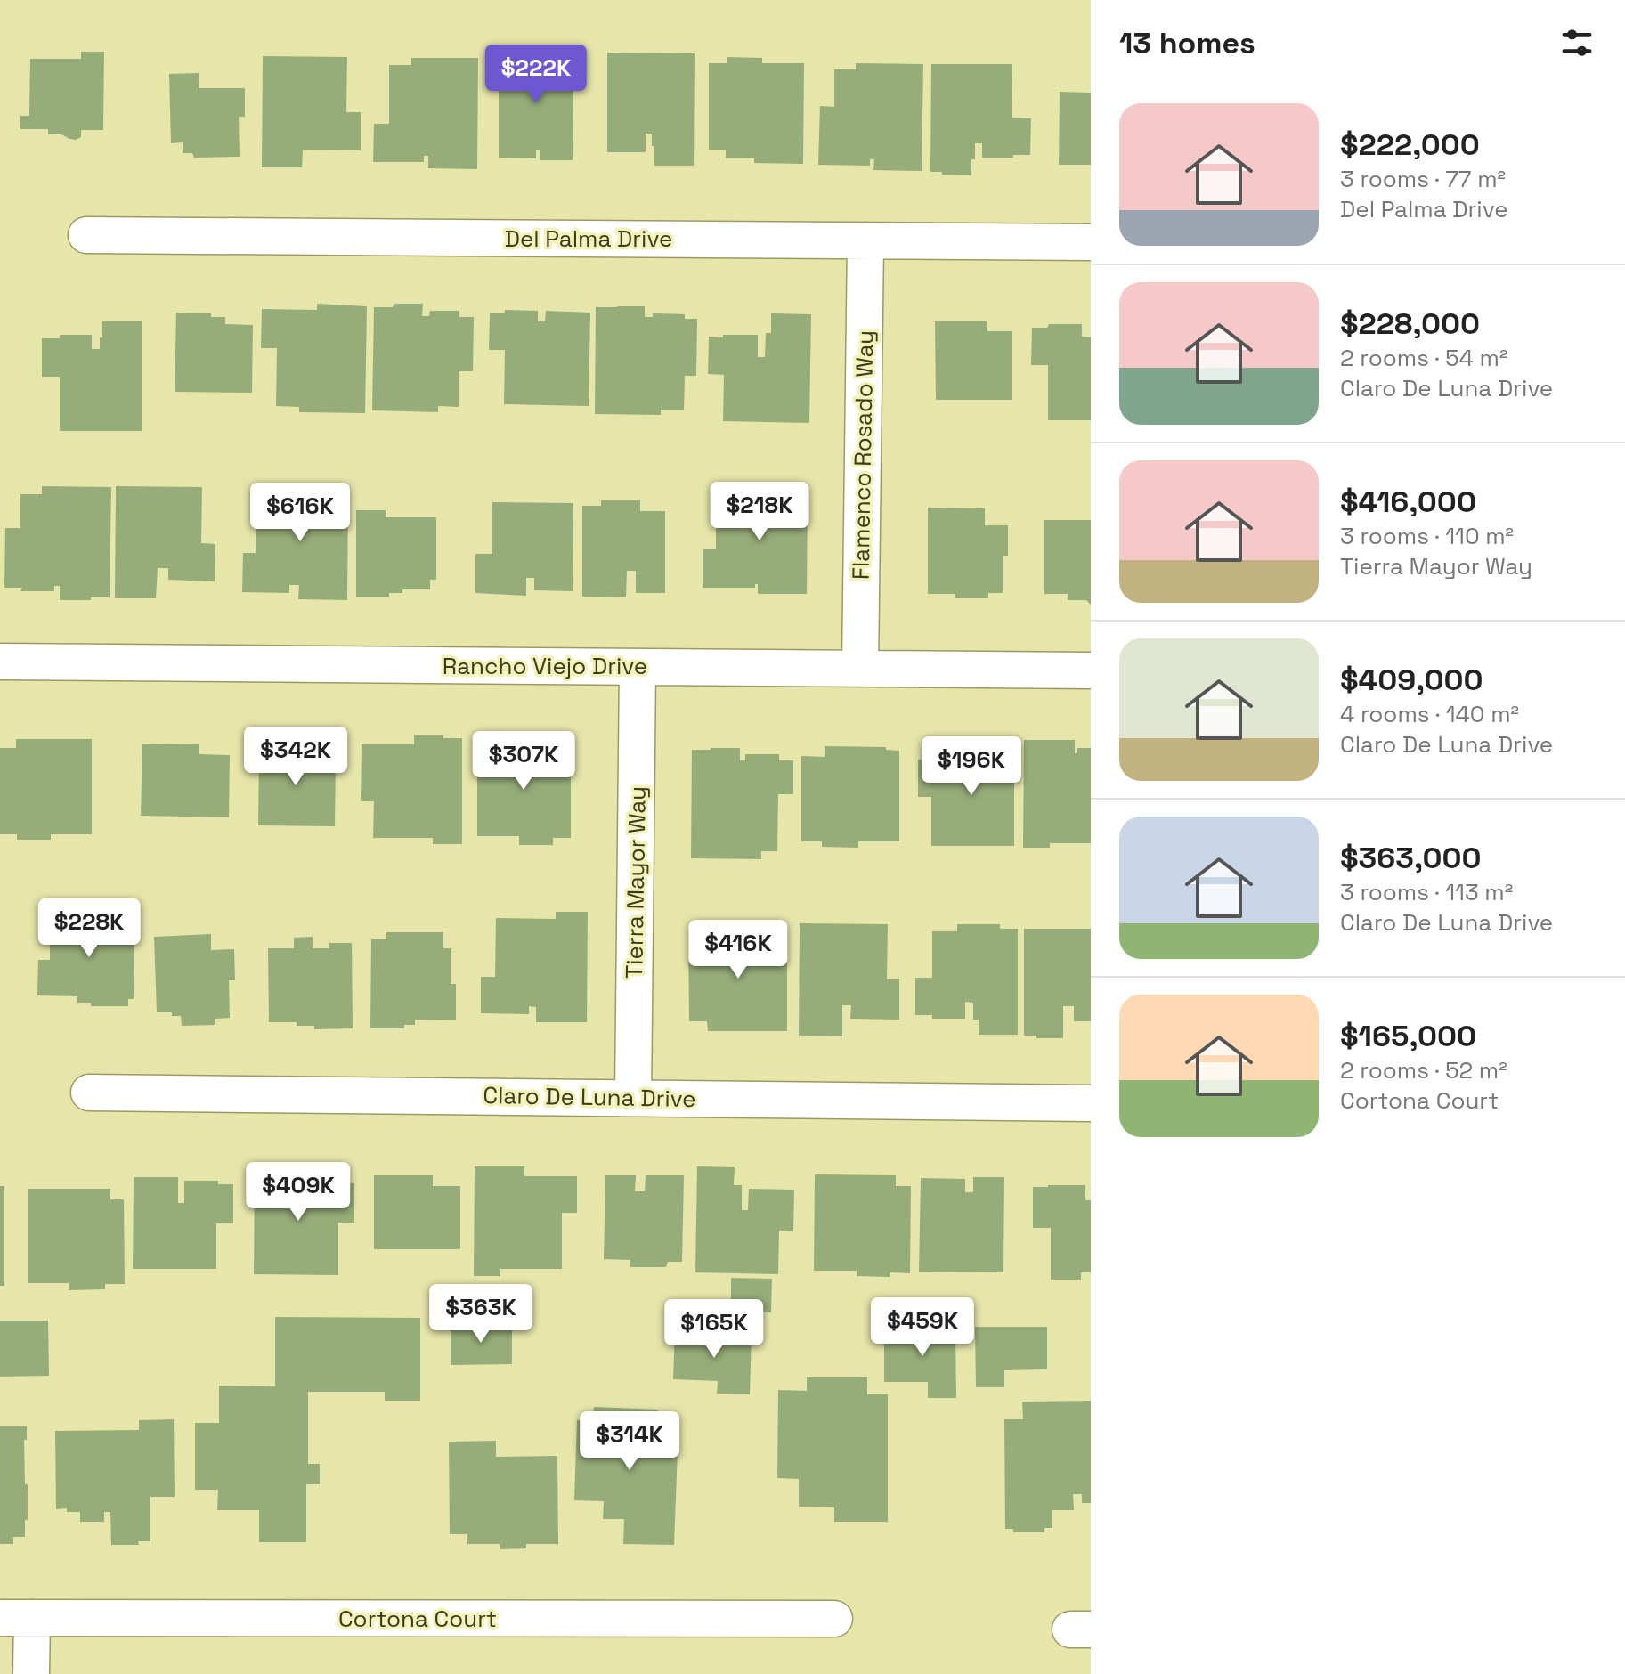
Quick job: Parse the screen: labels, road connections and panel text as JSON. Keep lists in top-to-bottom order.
{
  "streets": {
    "street": [
      "Del Palma Drive",
      "Flamenco Rosado Way",
      "Rancho Viejo Drive",
      "Tierra Mayor Way",
      "Claro De Luna Drive",
      "Cortona Court"
    ]
  },
  "crossings": [
    ["Del Palma Drive", "Flamenco Rosado Way"],
    ["Flamenco Rosado Way", "Rancho Viejo Drive"],
    ["Rancho Viejo Drive", "Tierra Mayor Way"],
    ["Tierra Mayor Way", "Claro De Luna Drive"]
  ],
  "page": {
    "heading": "13 homes",
    "price": [
      "$222K",
      "$218K",
      "$616K",
      "$342K",
      "$307K",
      "$196K",
      "$228K",
      "$416K",
      "$409K",
      "$363K",
      "$459K",
      "$165K",
      "$314K"
    ],
    "list": [
      {
        "name": "$222,000",
        "note": "3 rooms · 77 m² · Del Palma Drive"
      },
      {
        "name": "$228,000",
        "note": "2 rooms · 54 m² · Claro De Luna Drive"
      },
      {
        "name": "$416,000",
        "note": "3 rooms · 110 m² · Tierra Mayor Way"
      },
      {
        "name": "$409,000",
        "note": "4 rooms · 140 m² · Claro De Luna Drive"
      },
      {
        "name": "$363,000",
        "note": "3 rooms · 113 m² · Claro De Luna Drive"
      },
      {
        "name": "$165,000",
        "note": "2 rooms · 52 m² · Cortona Court"
      }
    ]
  }
}
